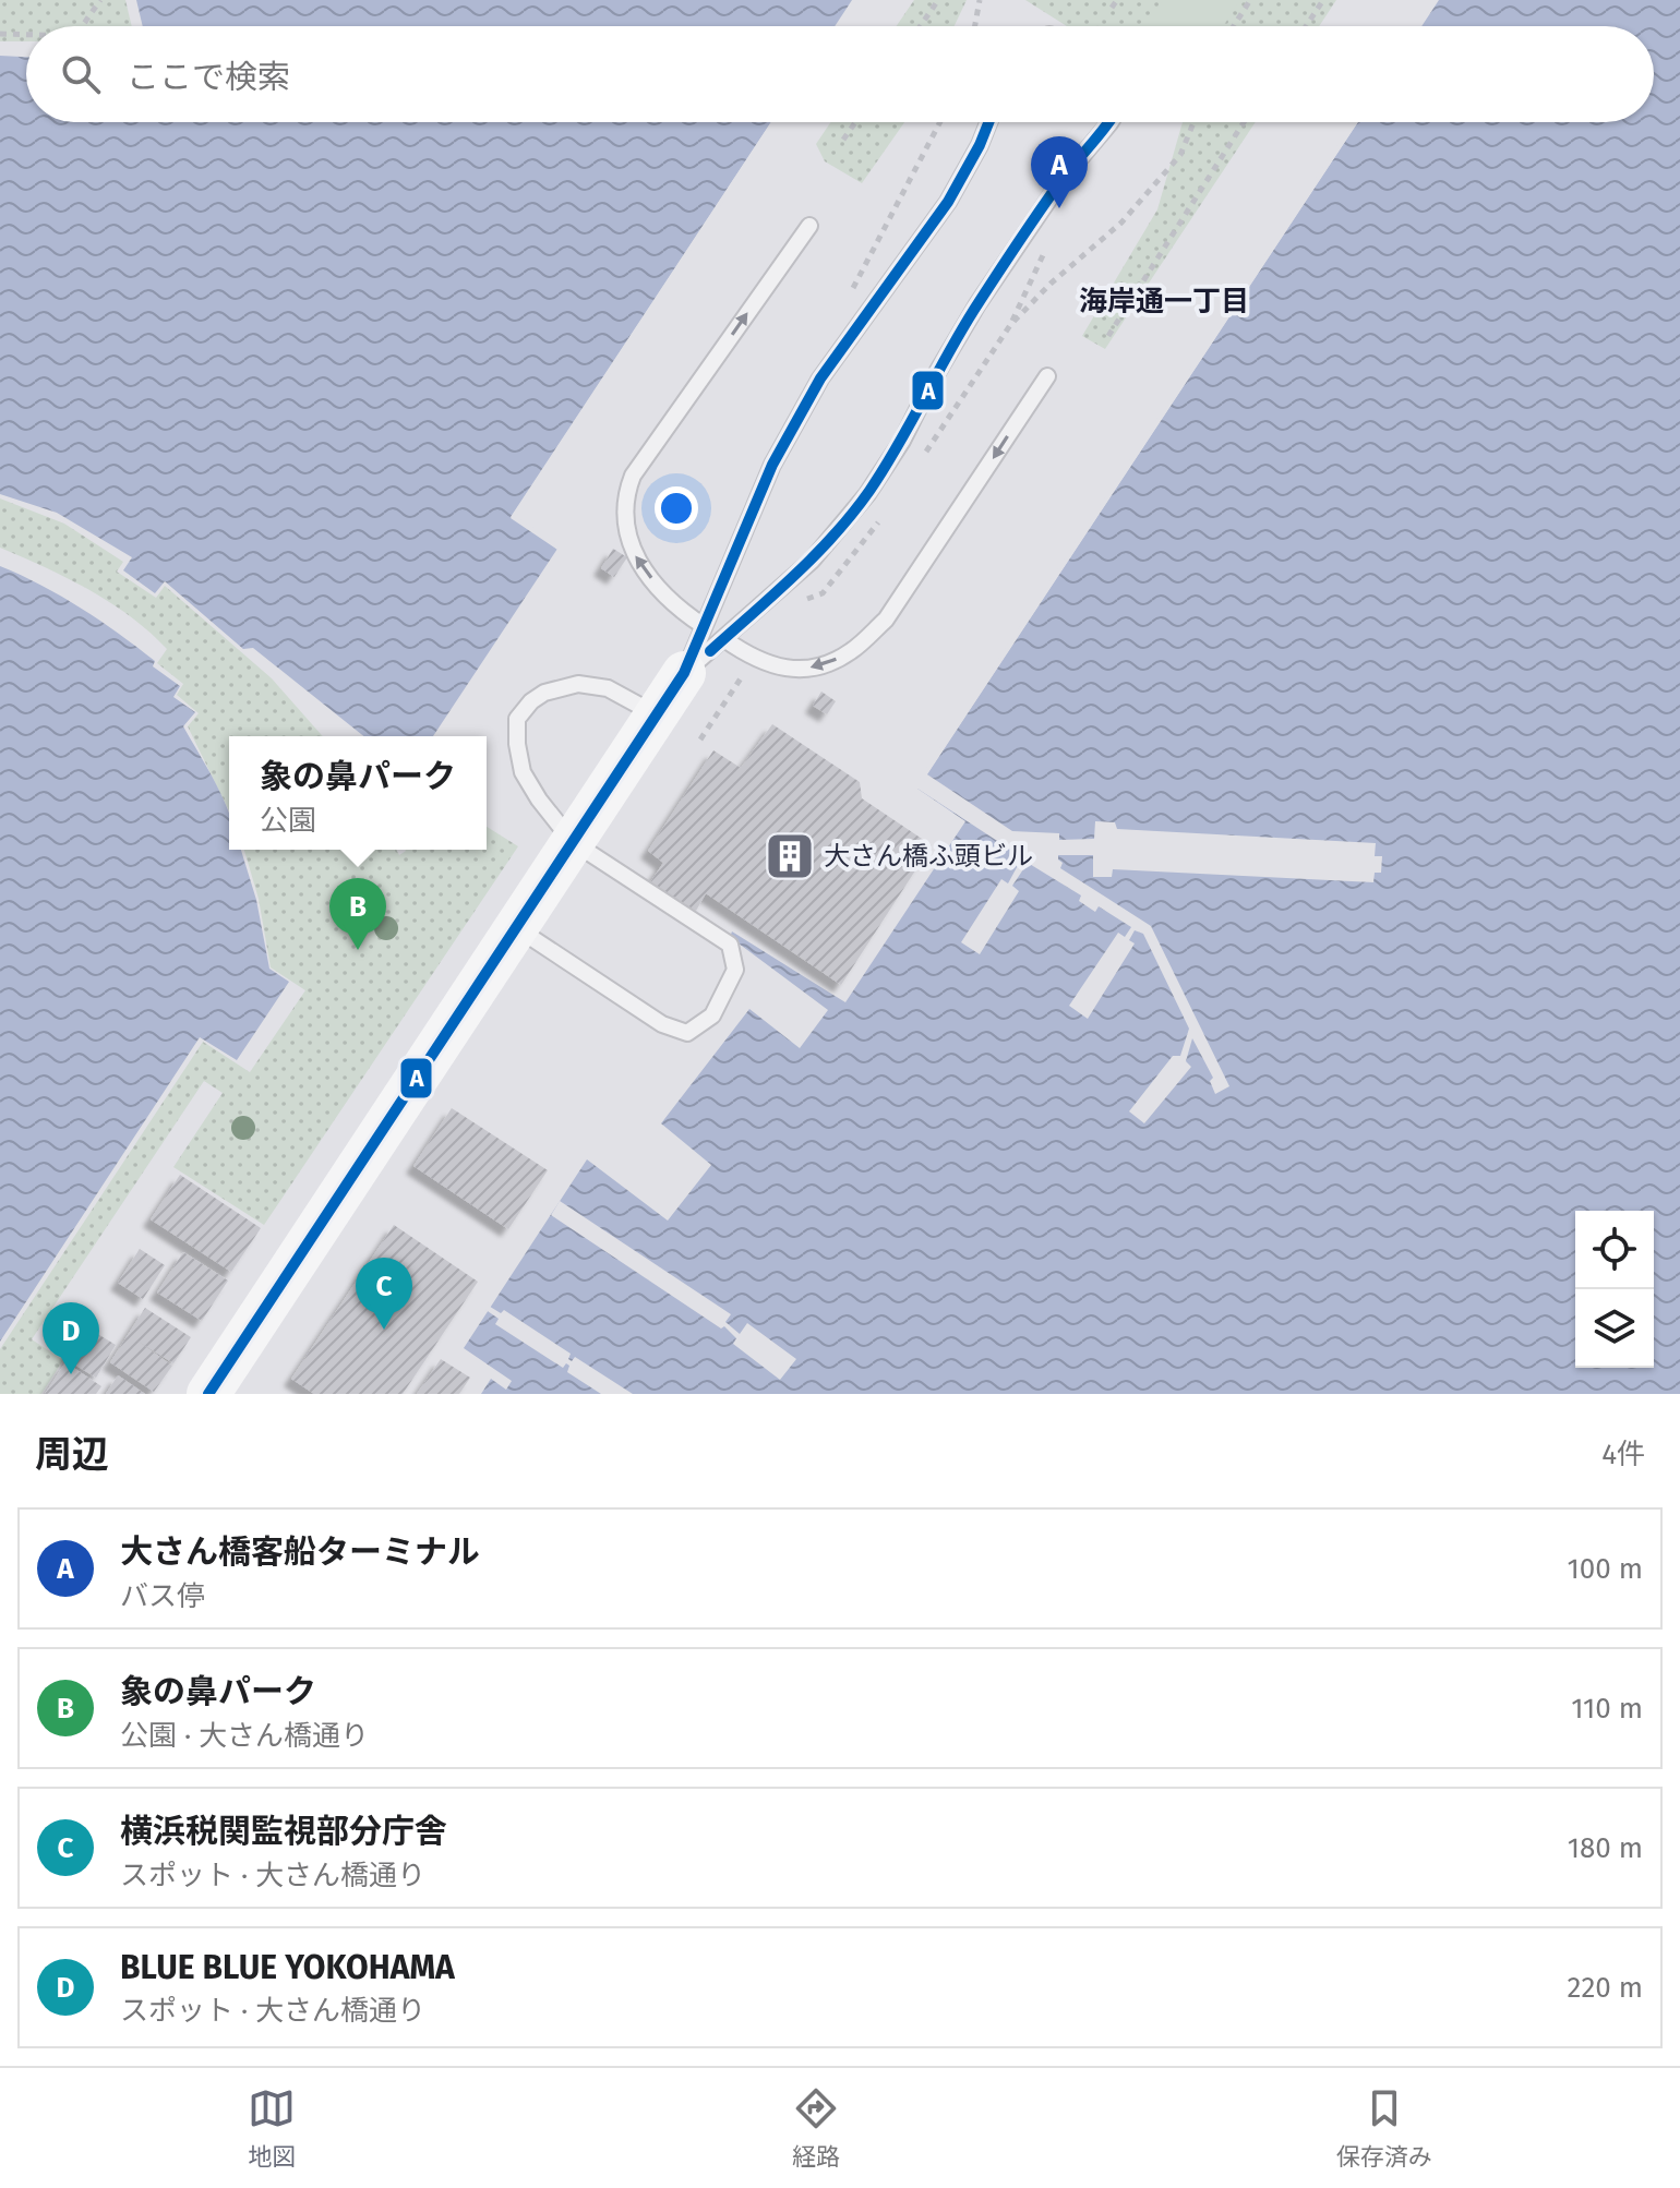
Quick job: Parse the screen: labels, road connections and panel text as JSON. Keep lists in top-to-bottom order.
{
  "districts": ["海岸通一丁目"],
  "places": {
    "building": ["大さん橋ふ頭ビル"]
  },
  "lines": ["transit line A"],
  "page": {
    "search": "ここで検索",
    "pins": [
      "A",
      "B",
      "C",
      "D"
    ],
    "popup": ["象の鼻パーク", "公園"],
    "heading": ["周辺", "4件"],
    "list": [
      {
        "mark": "A",
        "name": "大さん橋客船ターミナル",
        "note": "バス停",
        "value": "100 m"
      },
      {
        "mark": "B",
        "name": "象の鼻パーク",
        "note": "公園 · 大さん橋通り",
        "value": "110 m"
      },
      {
        "mark": "C",
        "name": "横浜税関監視部分庁舎",
        "note": "スポット · 大さん橋通り",
        "value": "180 m"
      },
      {
        "mark": "D",
        "name": "BLUE BLUE YOKOHAMA",
        "note": "スポット · 大さん橋通り",
        "value": "220 m"
      }
    ],
    "nav": ["地図", "経路", "保存済み"]
  }
}
